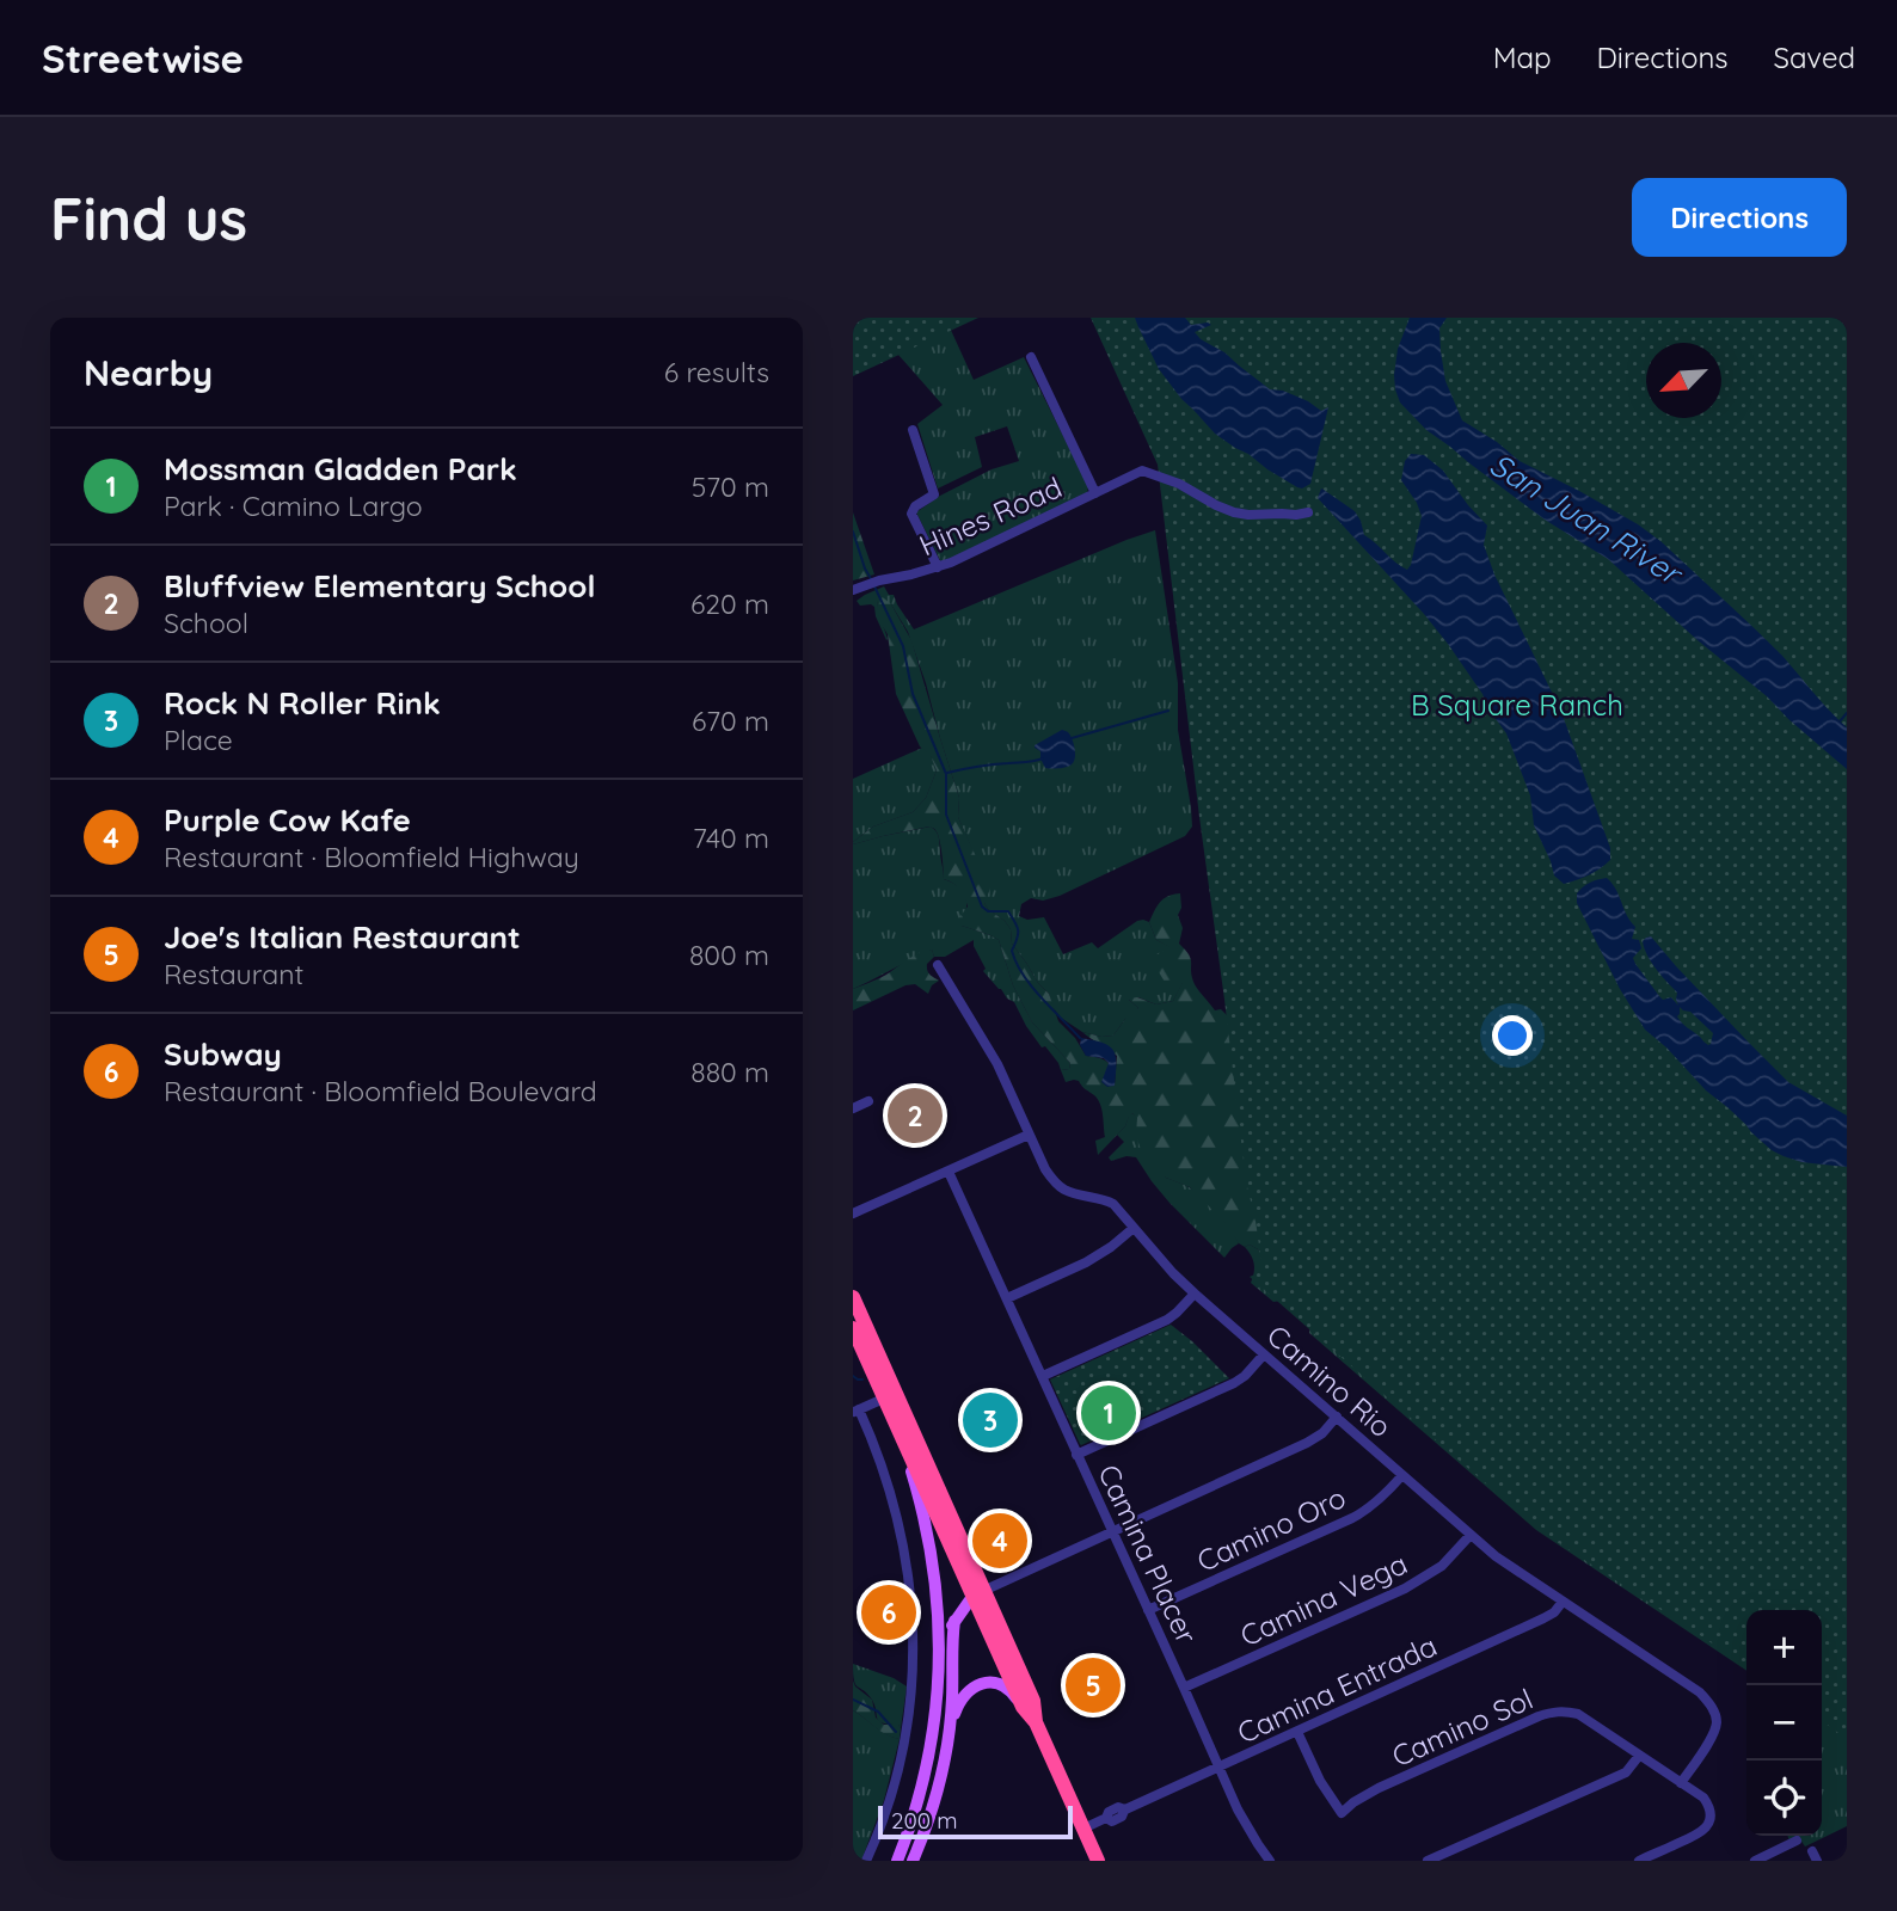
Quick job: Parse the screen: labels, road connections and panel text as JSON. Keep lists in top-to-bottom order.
{
  "streets": {
    "street": [
      "Hines Road",
      "Camino Rio",
      "Camino Oro",
      "Camina Placer",
      "Camina Vega",
      "Camina Entrada",
      "Camino Sol"
    ]
  },
  "crossings": [
    ["Camino Rio", "Camino Oro"],
    ["Camino Rio", "Camina Vega"],
    ["Camino Rio", "Camina Entrada"],
    ["Camino Rio", "Camino Sol"],
    ["Camino Oro", "Camina Placer"],
    ["Camina Placer", "Camina Vega"],
    ["Camina Placer", "Camina Entrada"],
    ["Camina Entrada", "Camino Sol"]
  ],
  "water": ["San Juan River"],
  "parks": ["B Square Ranch"],
  "scale_bar": "200 m",
  "north": "bottom left",
  "page": {
    "header": "Streetwise",
    "nav": ["Map", "Directions", "Saved"],
    "buttons": "Directions",
    "title": "Find us",
    "heading": ["Nearby", "6 results"],
    "list": [
      {
        "mark": "1",
        "name": "Mossman Gladden Park",
        "note": "Park · Camino Largo",
        "value": "570 m"
      },
      {
        "mark": "2",
        "name": "Bluffview Elementary School",
        "note": "School",
        "value": "620 m"
      },
      {
        "mark": "3",
        "name": "Rock N Roller Rink",
        "note": "Place",
        "value": "670 m"
      },
      {
        "mark": "4",
        "name": "Purple Cow Kafe",
        "note": "Restaurant · Bloomfield Highway",
        "value": "740 m"
      },
      {
        "mark": "5",
        "name": "Joe's Italian Restaurant",
        "note": "Restaurant",
        "value": "800 m"
      },
      {
        "mark": "6",
        "name": "Subway",
        "note": "Restaurant · Bloomfield Boulevard",
        "value": "880 m"
      }
    ],
    "pins": [
      "2",
      "1",
      "3",
      "4",
      "6",
      "5"
    ],
    "map_buttons": ["+", "−"],
    "scale": "200 m"
  }
}
